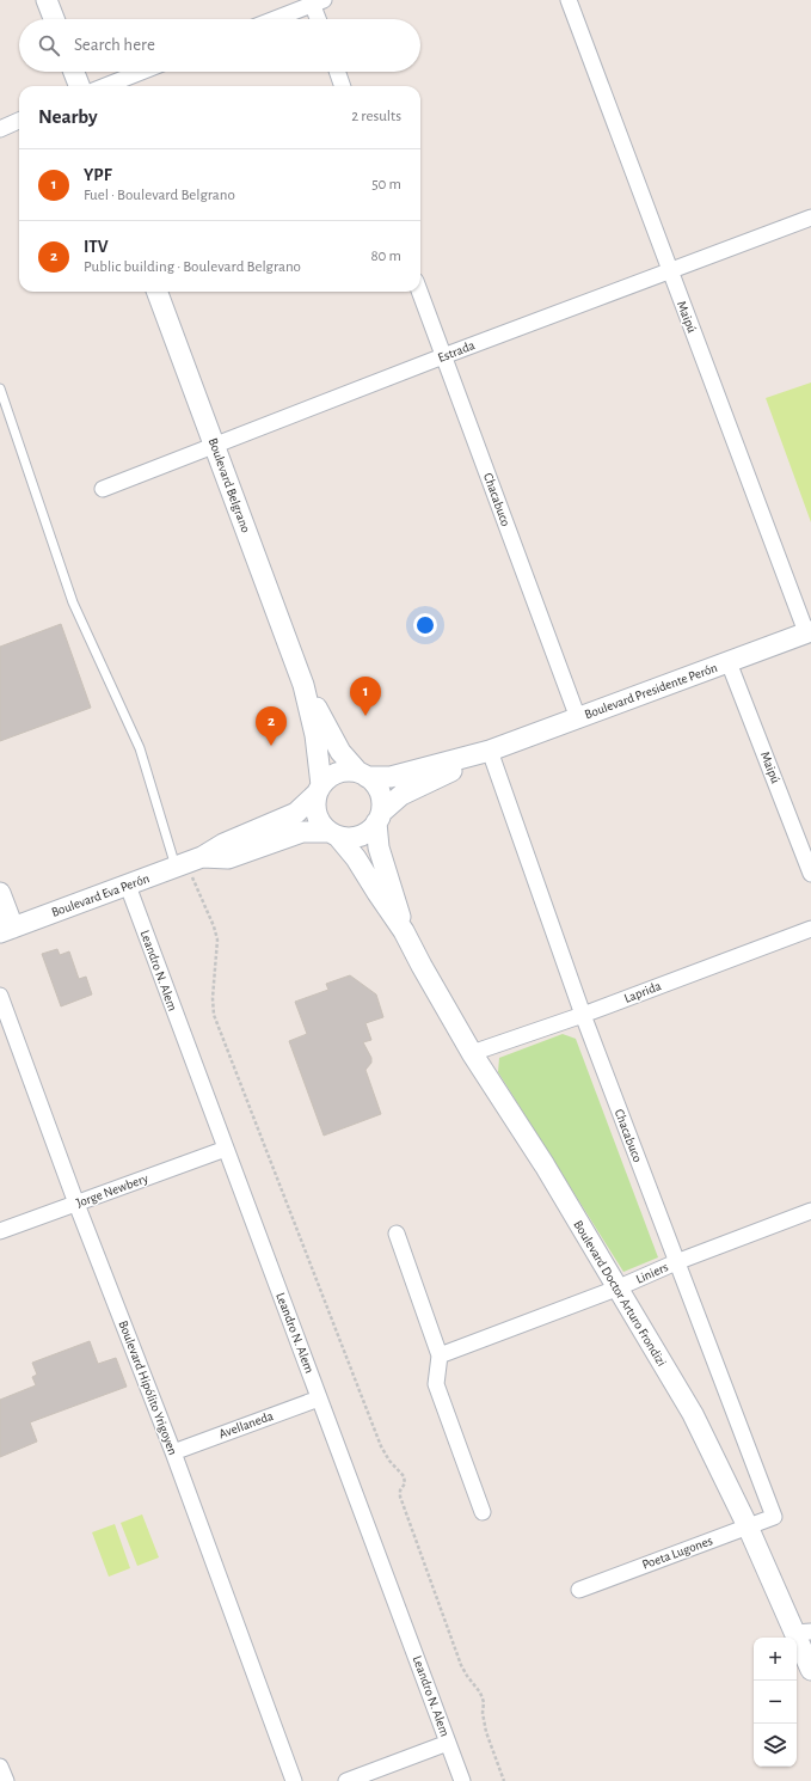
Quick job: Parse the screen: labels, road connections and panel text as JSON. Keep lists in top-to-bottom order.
{
  "streets": {
    "street": [
      "Maipú",
      "Estrada",
      "Boulevard Belgrano",
      "Chacabuco",
      "Boulevard Presidente Perón",
      "Boulevard Eva Perón",
      "Leandro N. Alem",
      "Laprida",
      "Jorge Newbery",
      "Liniers",
      "Boulevard Doctor Arturo Frondizi",
      "Boulevard Hipólito Yrigoyen",
      "Avellaneda",
      "Poeta Lugones"
    ]
  },
  "crossings": [
    ["Maipú", "Estrada"],
    ["Maipú", "Boulevard Presidente Perón"],
    ["Estrada", "Boulevard Belgrano"],
    ["Estrada", "Chacabuco"],
    ["Boulevard Belgrano", "Boulevard Presidente Perón"],
    ["Boulevard Belgrano", "Boulevard Doctor Arturo Frondizi"],
    ["Chacabuco", "Boulevard Presidente Perón"],
    ["Chacabuco", "Laprida"],
    ["Chacabuco", "Liniers"],
    ["Chacabuco", "Poeta Lugones"],
    ["Boulevard Presidente Perón", "Boulevard Eva Perón"],
    ["Boulevard Presidente Perón", "Boulevard Doctor Arturo Frondizi"],
    ["Boulevard Eva Perón", "Leandro N. Alem"],
    ["Leandro N. Alem", "Jorge Newbery"],
    ["Leandro N. Alem", "Avellaneda"],
    ["Laprida", "Boulevard Doctor Arturo Frondizi"],
    ["Jorge Newbery", "Boulevard Hipólito Yrigoyen"],
    ["Liniers", "Boulevard Doctor Arturo Frondizi"],
    ["Boulevard Doctor Arturo Frondizi", "Poeta Lugones"],
    ["Boulevard Hipólito Yrigoyen", "Avellaneda"]
  ],
  "page": {
    "search": "Search here",
    "heading": ["Nearby", "2 results"],
    "list": [
      {
        "mark": "1",
        "name": "YPF",
        "note": "Fuel · Boulevard Belgrano",
        "value": "50 m"
      },
      {
        "mark": "2",
        "name": "ITV",
        "note": "Public building · Boulevard Belgrano",
        "value": "80 m"
      }
    ],
    "pins": ["1", "2"],
    "map_buttons": ["+", "−"]
  }
}
